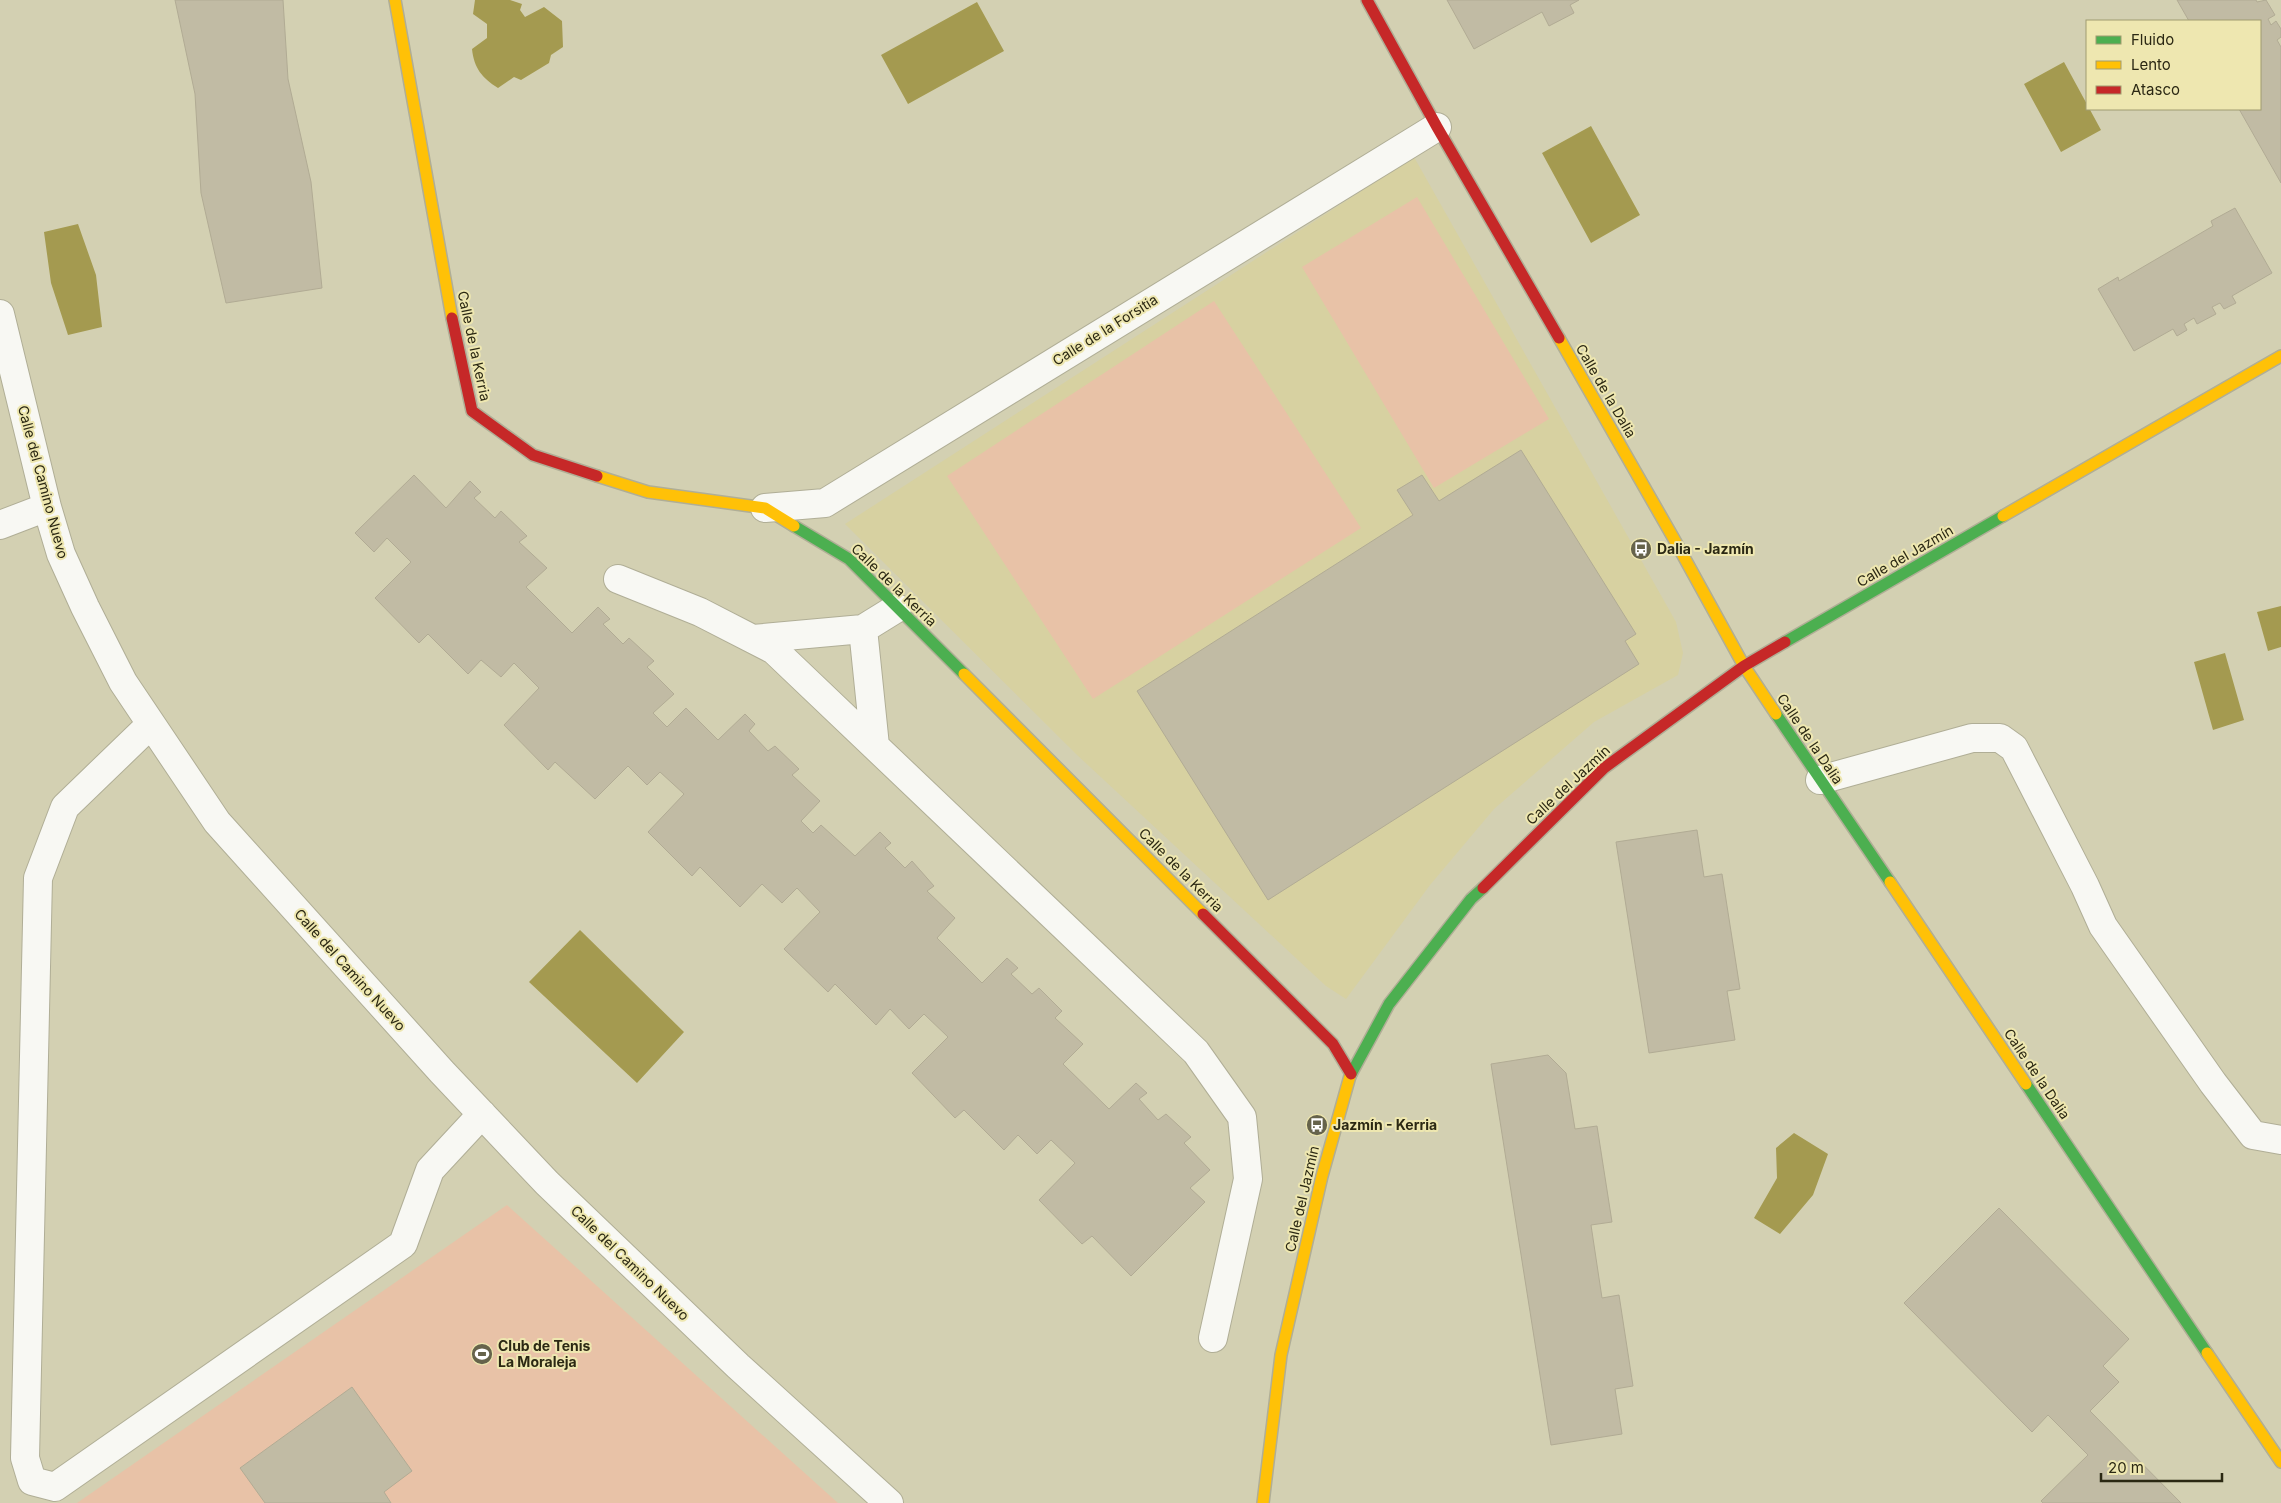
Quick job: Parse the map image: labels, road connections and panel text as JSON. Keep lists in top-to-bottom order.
{
  "streets": {
    "street": [
      "Calle de la Forsitia",
      "Calle de la Kerria",
      "Calle de la Dalia",
      "Calle del Camino Nuevo",
      "Calle del Jazmín"
    ]
  },
  "crossings": [
    ["Calle de la Forsitia", "Calle de la Kerria"],
    ["Calle de la Forsitia", "Calle de la Dalia"],
    ["Calle de la Kerria", "Calle del Jazmín"],
    ["Calle de la Dalia", "Calle del Jazmín"]
  ],
  "places": {
    "bus stop": ["Dalia - Jazmín", "Jazmín - Kerria"],
    "sports": ["Club de Tenis La Moraleja"]
  },
  "legend": ["Fluido", "Lento", "Atasco"],
  "scale_bar": "20 m"
}
